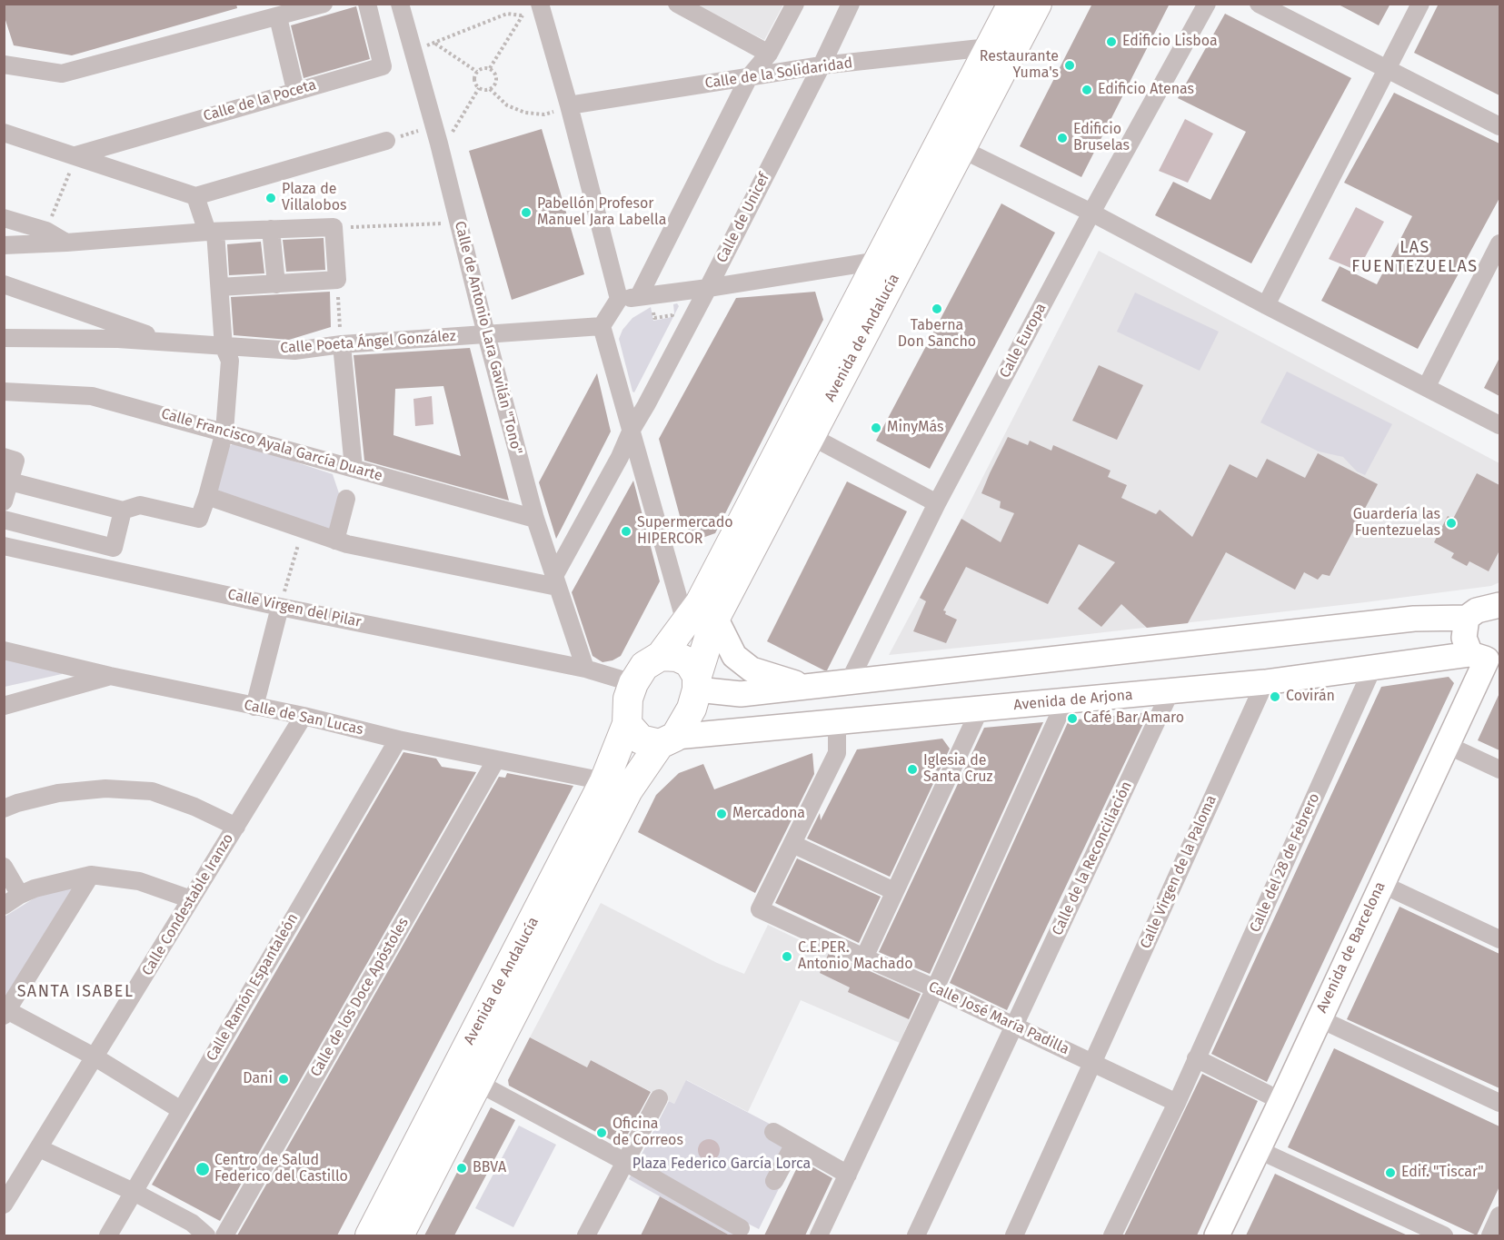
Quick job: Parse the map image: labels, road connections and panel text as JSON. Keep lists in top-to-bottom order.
{
  "streets": {
    "main road": ["Avenida de Andalucía"],
    "street": [
      "Calle de la Solidaridad",
      "Calle de la Poceta",
      "Calle de Unicef",
      "Calle de Antonio Lara Gavilán \"Tono\"",
      "Calle Europa",
      "Calle Poeta Ángel González",
      "Calle Francisco Ayala García Duarte",
      "Calle Virgen del Pilar",
      "Avenida de Arjona",
      "Calle de San Lucas",
      "Calle de la Reconciliación",
      "Calle del 28 de Febrero",
      "Calle Virgen de la Paloma",
      "Calle Condestable Iranzo",
      "Avenida de Barcelona",
      "Calle Ramón Espantaleón",
      "Calle de los Doce Apóstoles",
      "Calle José María Padilla"
    ]
  },
  "crossings": [
    ["Calle de la Solidaridad", "Calle de Unicef"],
    ["Calle de la Solidaridad", "Avenida de Andalucía"],
    ["Calle de Unicef", "Calle de Antonio Lara Gavilán \"Tono\""],
    ["Calle de Antonio Lara Gavilán \"Tono\"", "Calle Poeta Ángel González"],
    ["Calle de Antonio Lara Gavilán \"Tono\"", "Calle Francisco Ayala García Duarte"],
    ["Calle de Antonio Lara Gavilán \"Tono\"", "Calle Virgen del Pilar"],
    ["Avenida de Andalucía", "Calle Virgen del Pilar"],
    ["Avenida de Andalucía", "Avenida de Arjona"],
    ["Avenida de Andalucía", "Calle de San Lucas"],
    ["Calle Virgen del Pilar", "Avenida de Arjona"],
    ["Avenida de Arjona", "Calle de la Reconciliación"],
    ["Avenida de Arjona", "Calle del 28 de Febrero"],
    ["Avenida de Arjona", "Calle Virgen de la Paloma"],
    ["Avenida de Arjona", "Avenida de Barcelona"],
    ["Calle de San Lucas", "Calle Condestable Iranzo"],
    ["Calle de San Lucas", "Calle Ramón Espantaleón"],
    ["Calle de San Lucas", "Calle de los Doce Apóstoles"],
    ["Calle de la Reconciliación", "Calle José María Padilla"],
    ["Calle del 28 de Febrero", "Calle José María Padilla"],
    ["Calle Virgen de la Paloma", "Calle José María Padilla"]
  ],
  "districts": ["LAS FUENTEZUELAS", "SANTA ISABEL"],
  "parks": ["Plaza Federico García Lorca"],
  "places": [
    "Edificio Lisboa",
    "Restaurante Yuma's",
    "Edificio Atenas",
    "Edificio Bruselas",
    "Plaza de Villalobos",
    "Pabellón Profesor Manuel Jara Labella",
    "Taberna Don Sancho",
    "MinyMás",
    "Guardería las Fuentezuelas",
    "Supermercado HIPERCOR",
    "Covirán",
    "Café Bar Amaro",
    "Iglesia de Santa Cruz",
    "Mercadona",
    "C.E.PER. Antonio Machado",
    "Dani",
    "Oficina de Correos",
    "BBVA",
    "Centro de Salud Federico del Castillo",
    "Edif. \"Tiscar\""
  ]
}
